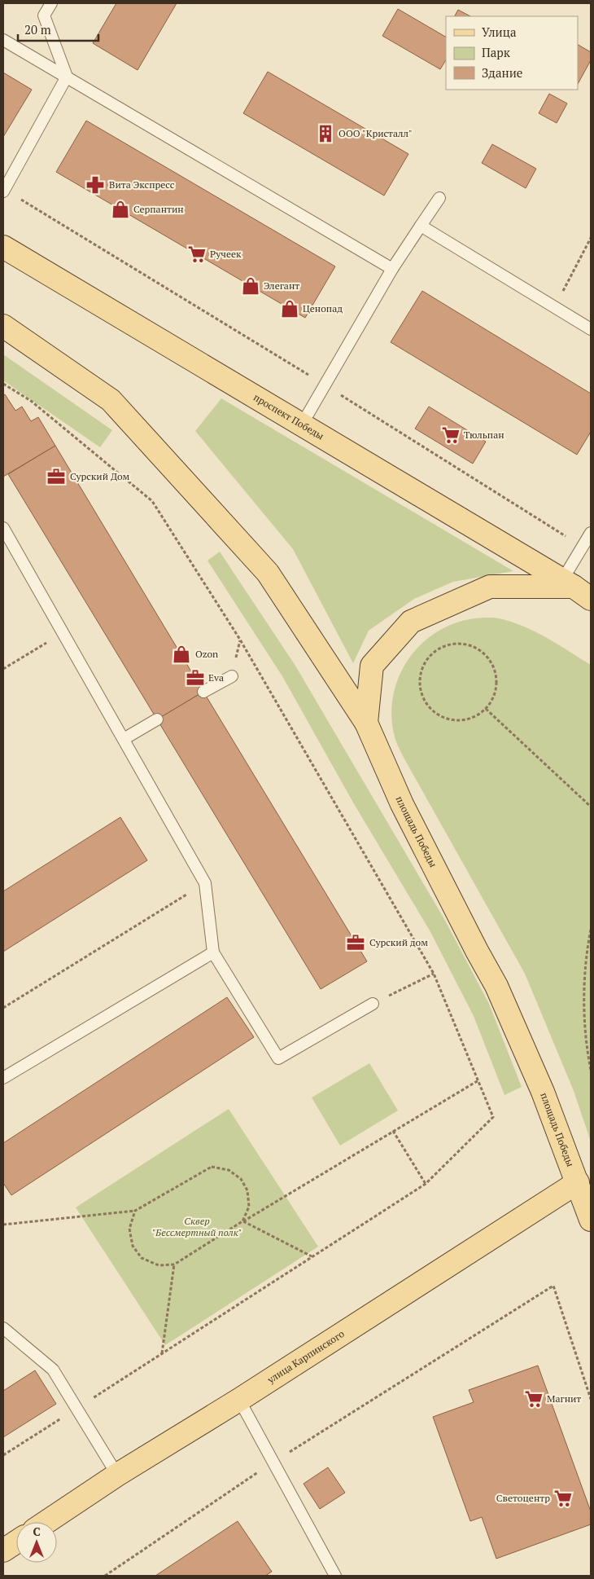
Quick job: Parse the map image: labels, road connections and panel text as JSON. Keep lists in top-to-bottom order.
{
  "streets": {
    "main road": ["проспект Победы", "площадь Победы", "улица Карпинского"]
  },
  "crossings": [
    ["проспект Победы", "площадь Победы"],
    ["площадь Победы", "улица Карпинского"]
  ],
  "parks": ["Сквер \"Бессмертный полк\""],
  "places": {
    "building": ["ООО \"Кристалл\""],
    "pharmacy": ["Вита Экспресс"],
    "shop": [
      "Серпантин",
      "Элегант",
      "Ценопад",
      "Ozon"
    ],
    "supermarket": [
      "Ручеек",
      "Тюльпан",
      "Магнит",
      "Светоцентр"
    ],
    "office": ["Сурский Дом", "Eva", "Сурский дом"]
  },
  "legend": ["Улица", "Парк", "Здание"],
  "scale_bar": "20 m",
  "north": "top"
}
